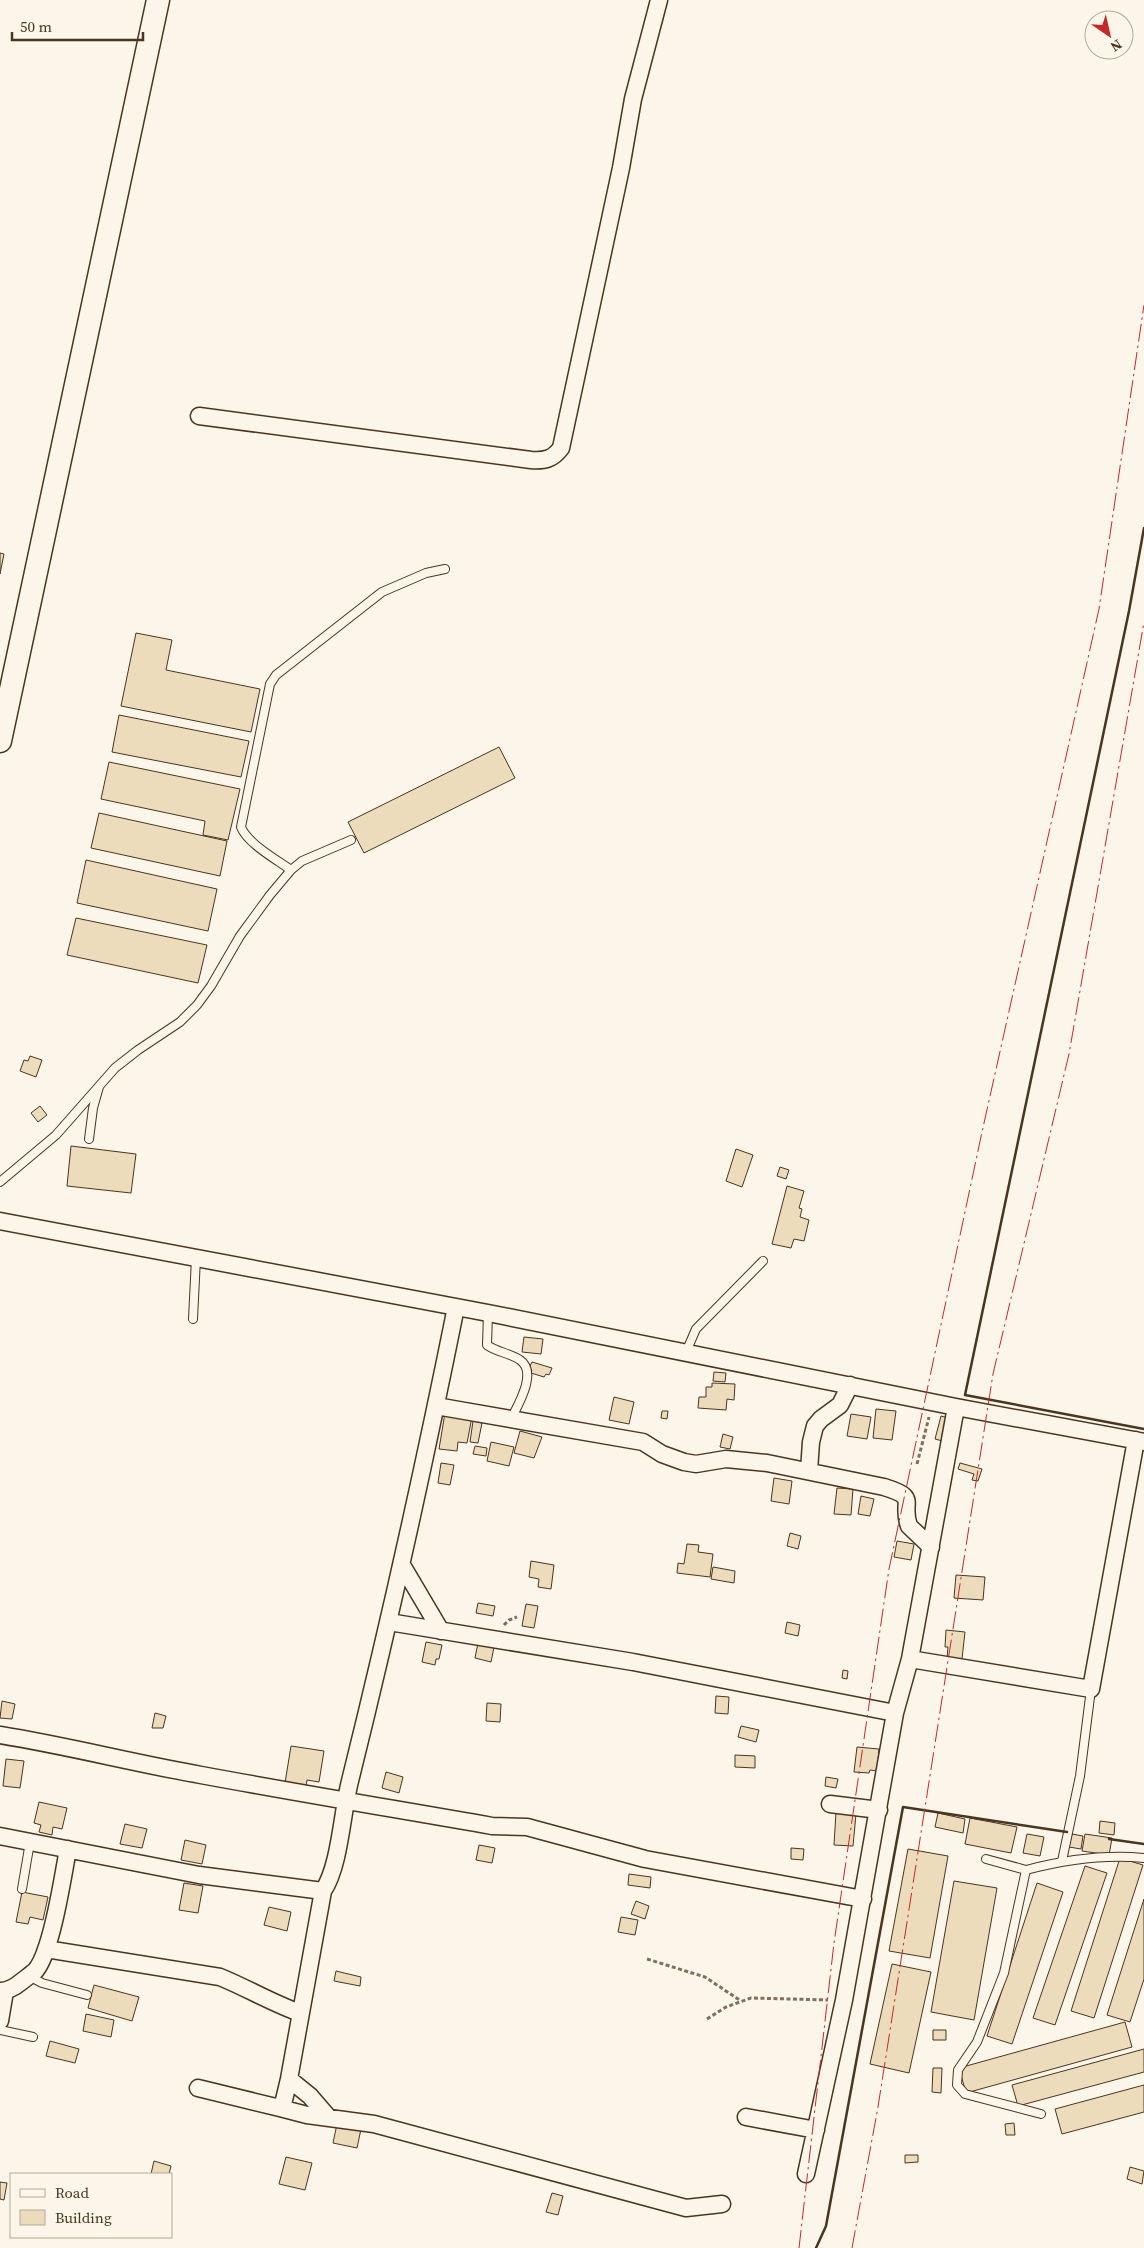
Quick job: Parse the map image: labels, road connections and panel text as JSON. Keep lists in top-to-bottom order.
{
  "legend": ["Road", "Building"],
  "scale_bar": "50 m",
  "north": "bottom right"
}
